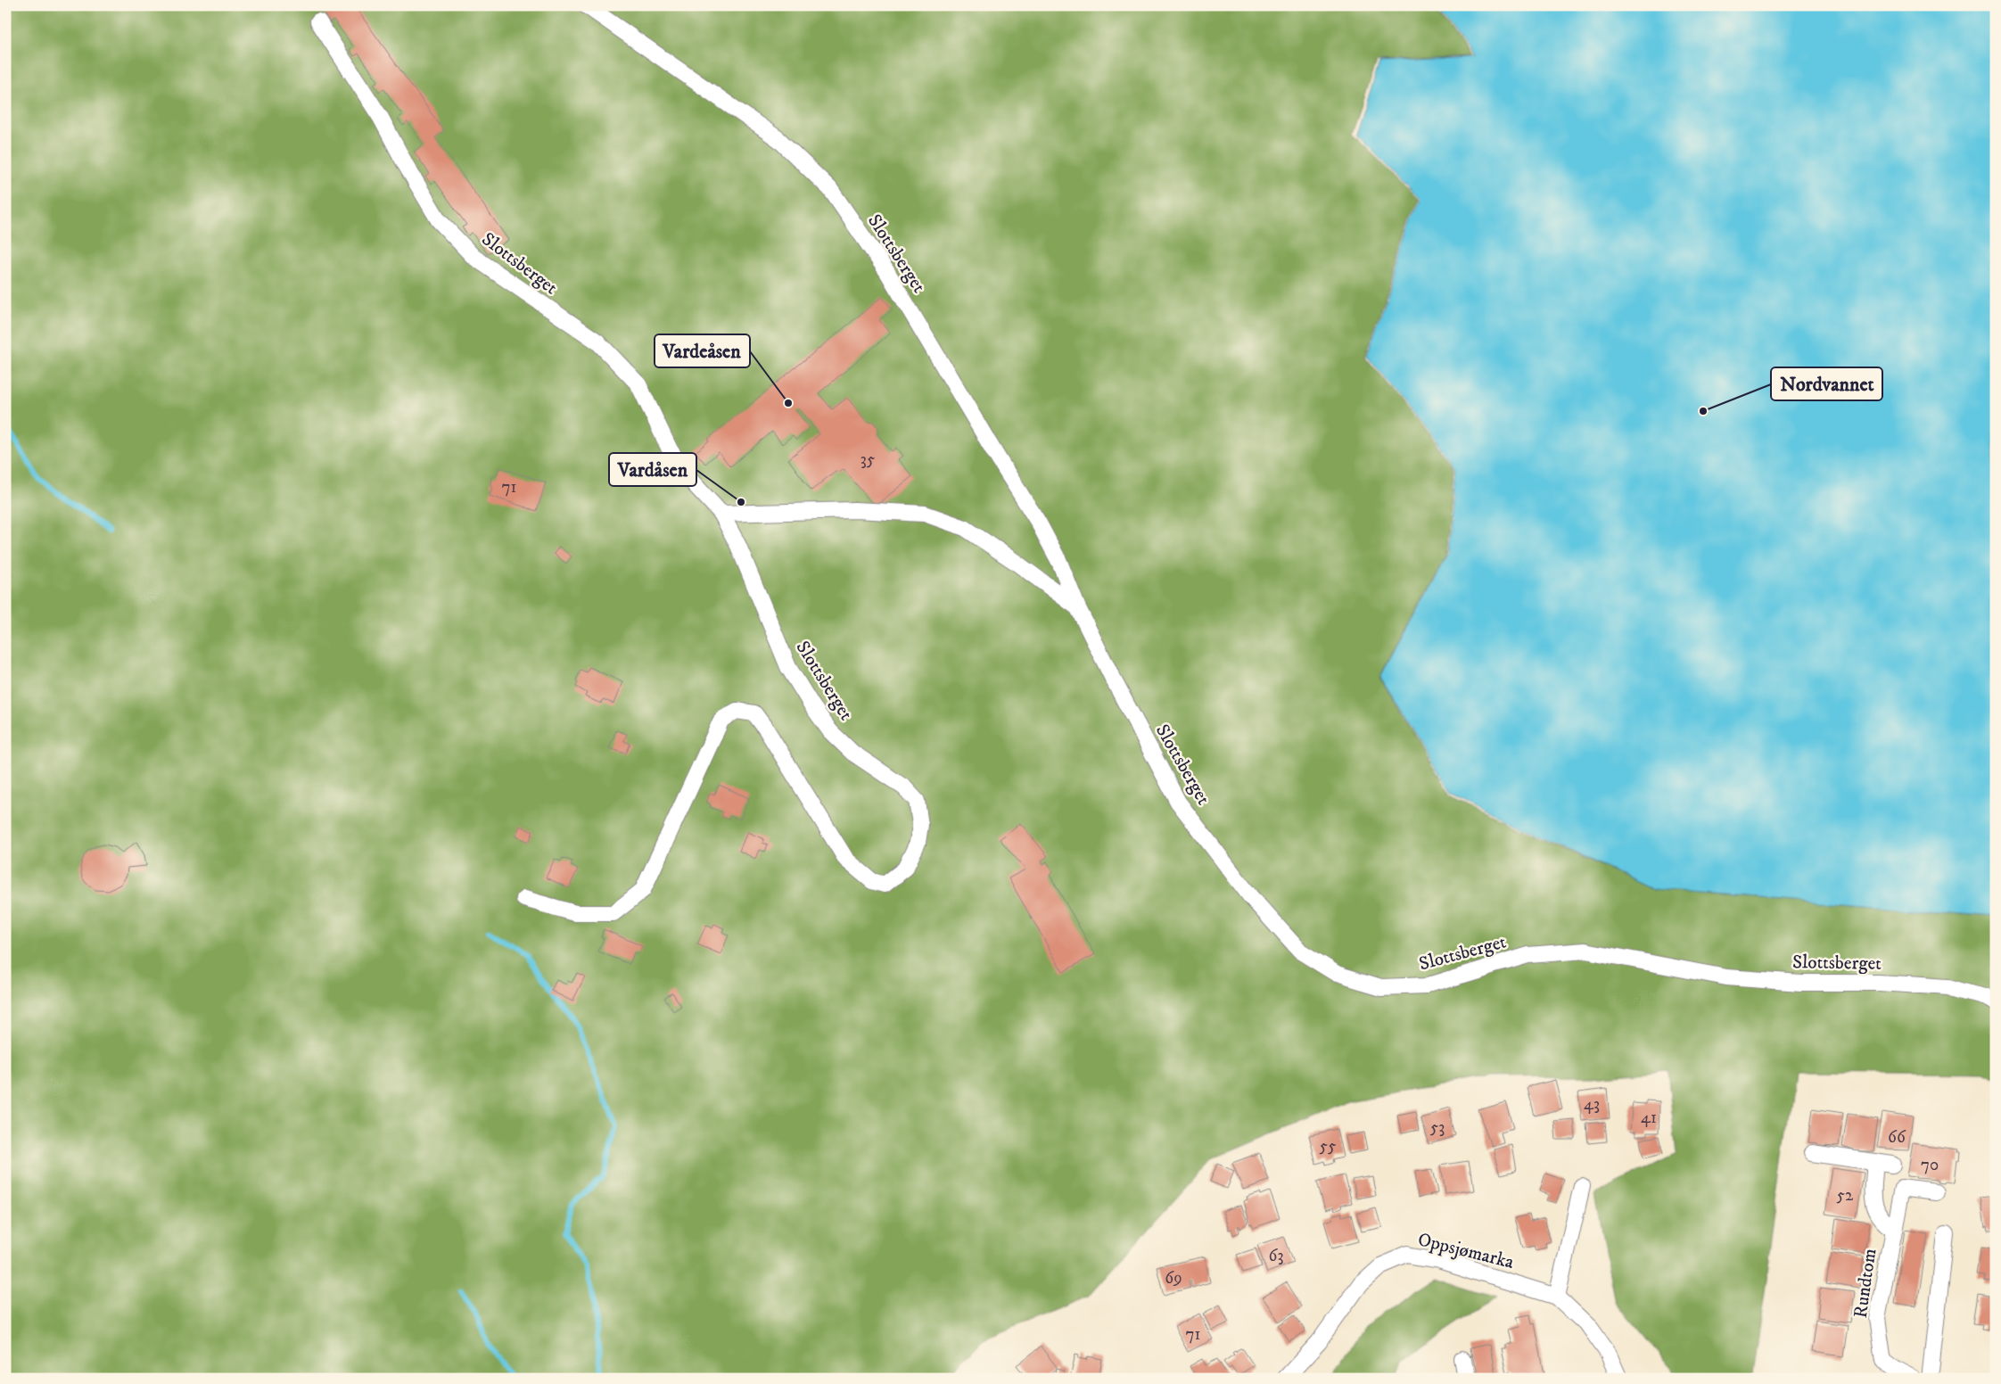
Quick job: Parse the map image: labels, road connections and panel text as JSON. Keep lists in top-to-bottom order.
{
  "streets": {
    "street": ["Slottsberget", "Oppsjømarka", "Rundtom"]
  },
  "places": ["Vardeåsen", "Nordvannet", "Vardåsen"],
  "house_numbers": [
    "35",
    "71",
    "43",
    "41",
    "53",
    "66",
    "55",
    "70",
    "52",
    "63",
    "69",
    "71"
  ]
}
